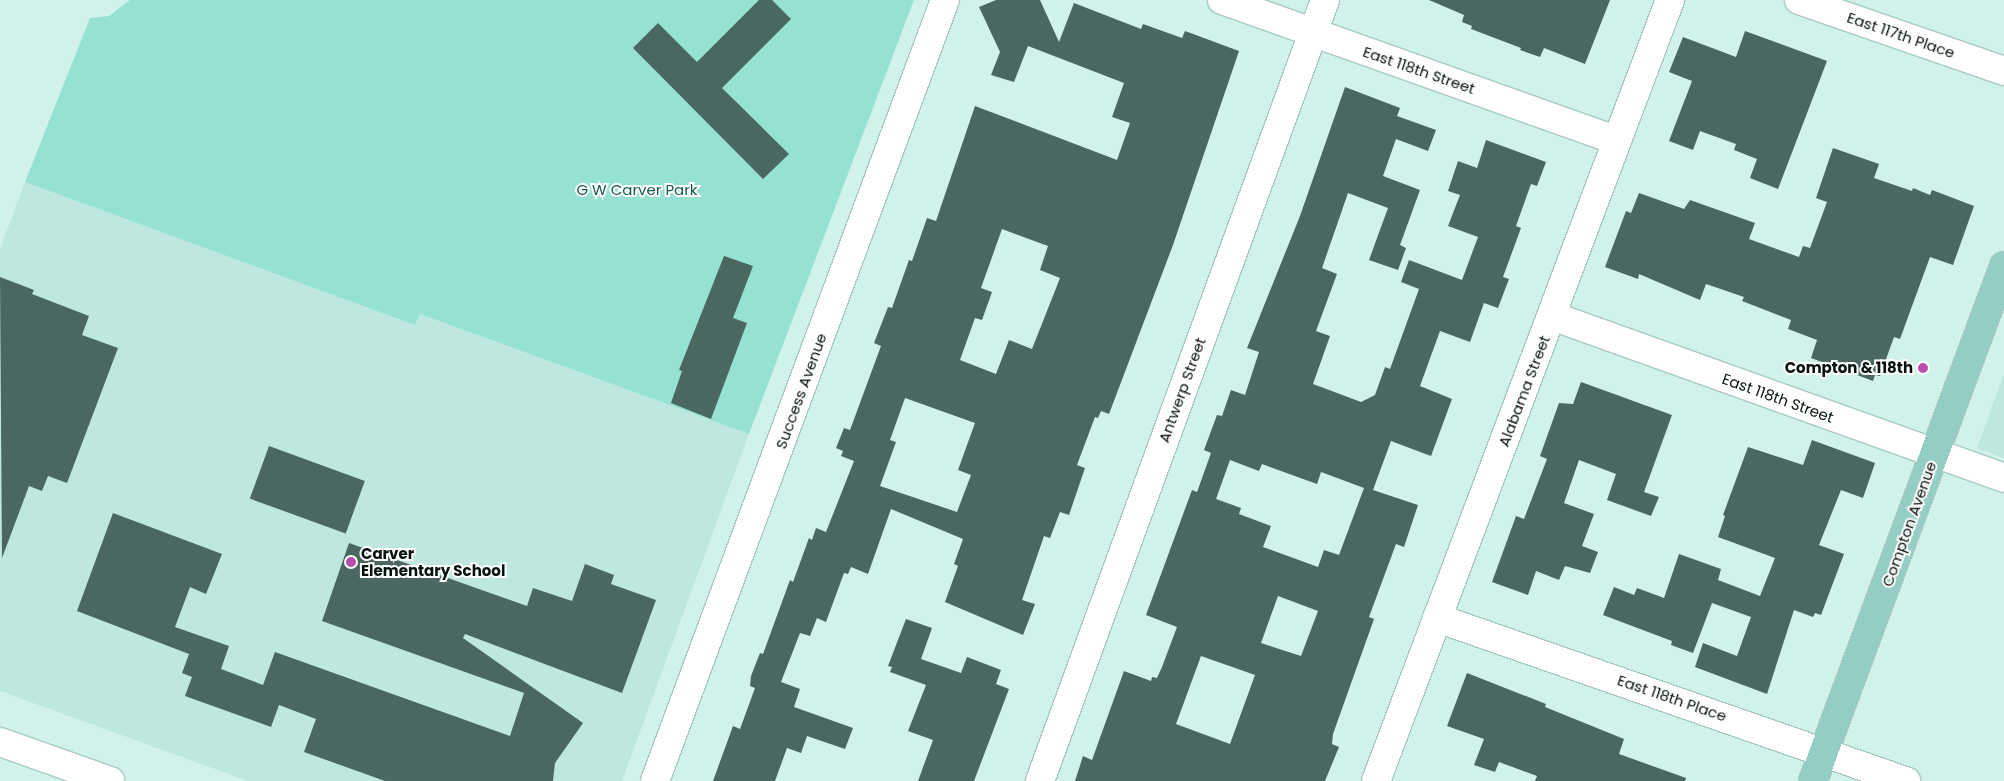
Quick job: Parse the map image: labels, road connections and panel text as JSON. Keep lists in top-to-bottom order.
{
  "streets": {
    "main road": ["Compton Avenue"],
    "street": [
      "East 117th Place",
      "East 118th Street",
      "Antwerp Street",
      "Success Avenue",
      "Alabama Street",
      "East 118th Place"
    ]
  },
  "crossings": [
    ["East 118th Street", "Antwerp Street"],
    ["East 118th Street", "Alabama Street"],
    ["East 118th Street", "Compton Avenue"],
    ["Alabama Street", "East 118th Place"],
    ["Compton Avenue", "East 118th Place"]
  ],
  "parks": ["G W Carver Park"],
  "places": ["Compton & 118th", "Carver Elementary School"]
}
